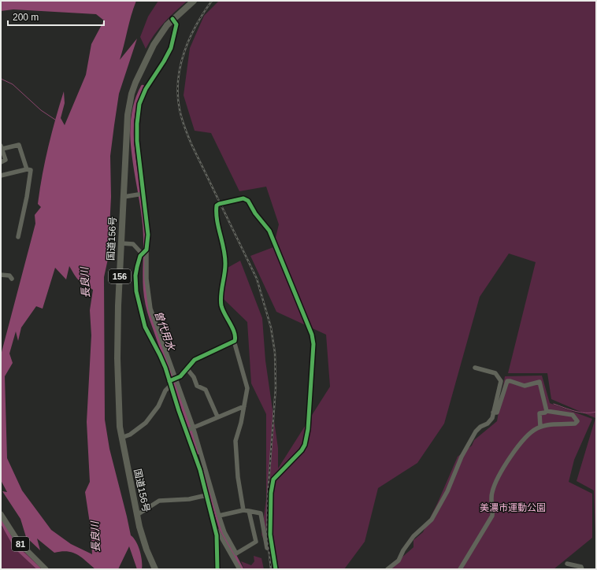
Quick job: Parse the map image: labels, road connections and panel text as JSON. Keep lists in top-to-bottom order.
{
  "streets": {
    "highway": ["国道156号", "156"],
    "main road": ["81"]
  },
  "water": ["長良川", "曽代用水"],
  "parks": ["美濃市運動公園"],
  "scale_bar": "200 m"
}
